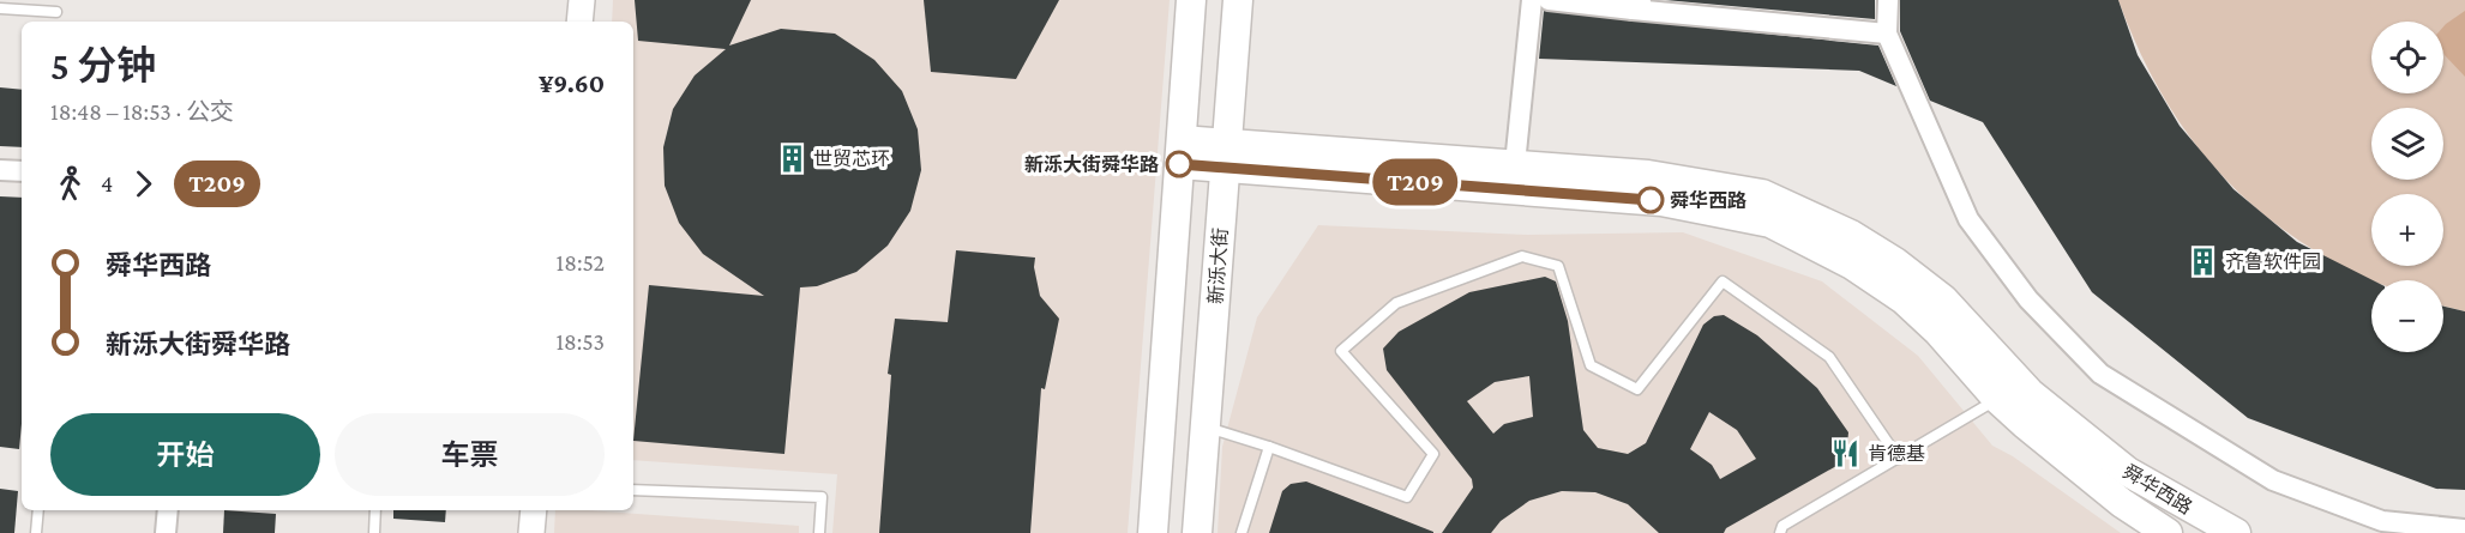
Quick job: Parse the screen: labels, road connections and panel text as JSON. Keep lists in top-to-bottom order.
{
  "streets": {
    "main road": ["新泺大街", "舜华西路"]
  },
  "crossings": [
    ["新泺大街", "舜华西路"]
  ],
  "places": {
    "building": ["世贸芯环", "齐鲁软件园"],
    "other": ["新泺大街舜华路", "舜华西路"],
    "restaurant": ["肯德基"]
  },
  "lines": ["bus line T209"],
  "page": {
    "on_map": "T209",
    "map_buttons": ["+", "−"],
    "heading": ["5 分钟", "18:48 – 18:53 · 公交", "¥9.60"],
    "legs": ["4", "T209"],
    "list": [
      {
        "name": "舜华西路",
        "value": "18:52"
      },
      {
        "name": "新泺大街舜华路",
        "value": "18:53"
      }
    ],
    "buttons": ["开始", "车票"]
  }
}
